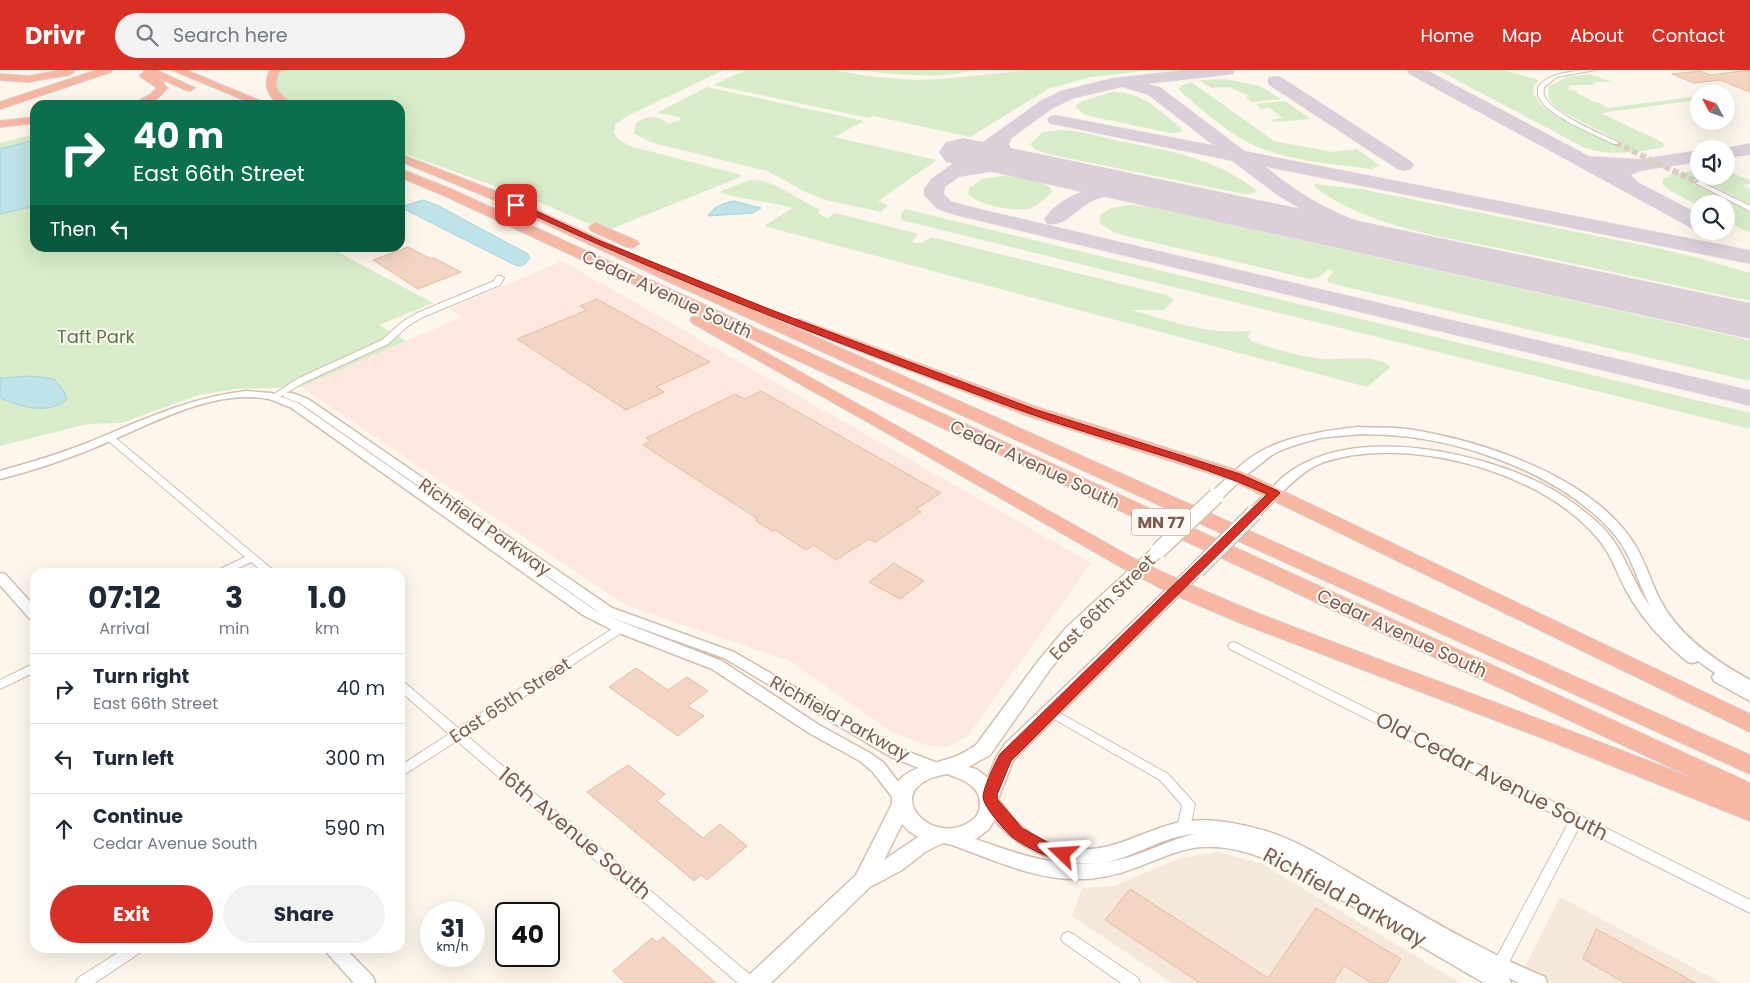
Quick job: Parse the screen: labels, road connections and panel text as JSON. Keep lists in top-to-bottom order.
{
  "streets": {
    "highway": ["Cedar Avenue South", "MN 77"],
    "main road": ["East 66th Street"],
    "street": [
      "Richfield Parkway",
      "East 65th Street",
      "Old Cedar Avenue South",
      "16th Avenue South"
    ]
  },
  "crossings": [
    ["Richfield Parkway", "East 66th Street"],
    ["Richfield Parkway", "East 65th Street"],
    ["East 65th Street", "16th Avenue South"]
  ],
  "parks": ["Taft Park"],
  "north": "top left",
  "page": {
    "header": "Drivr",
    "search": "Search here",
    "nav": [
      "Home",
      "Map",
      "About",
      "Contact"
    ],
    "turn": ["40 m", "East 66th Street"],
    "then": "Then",
    "eta": [
      "07:12",
      "Arrival",
      "3",
      "min",
      "1.0",
      "km"
    ],
    "list": [
      {
        "name": "Turn right",
        "note": "East 66th Street",
        "value": "40 m"
      },
      {
        "name": "Turn left",
        "value": "300 m"
      },
      {
        "name": "Continue",
        "note": "Cedar Avenue South",
        "value": "590 m"
      }
    ],
    "buttons": ["Exit", "Share"],
    "speed": "31 km/h",
    "limit": "40"
  }
}
